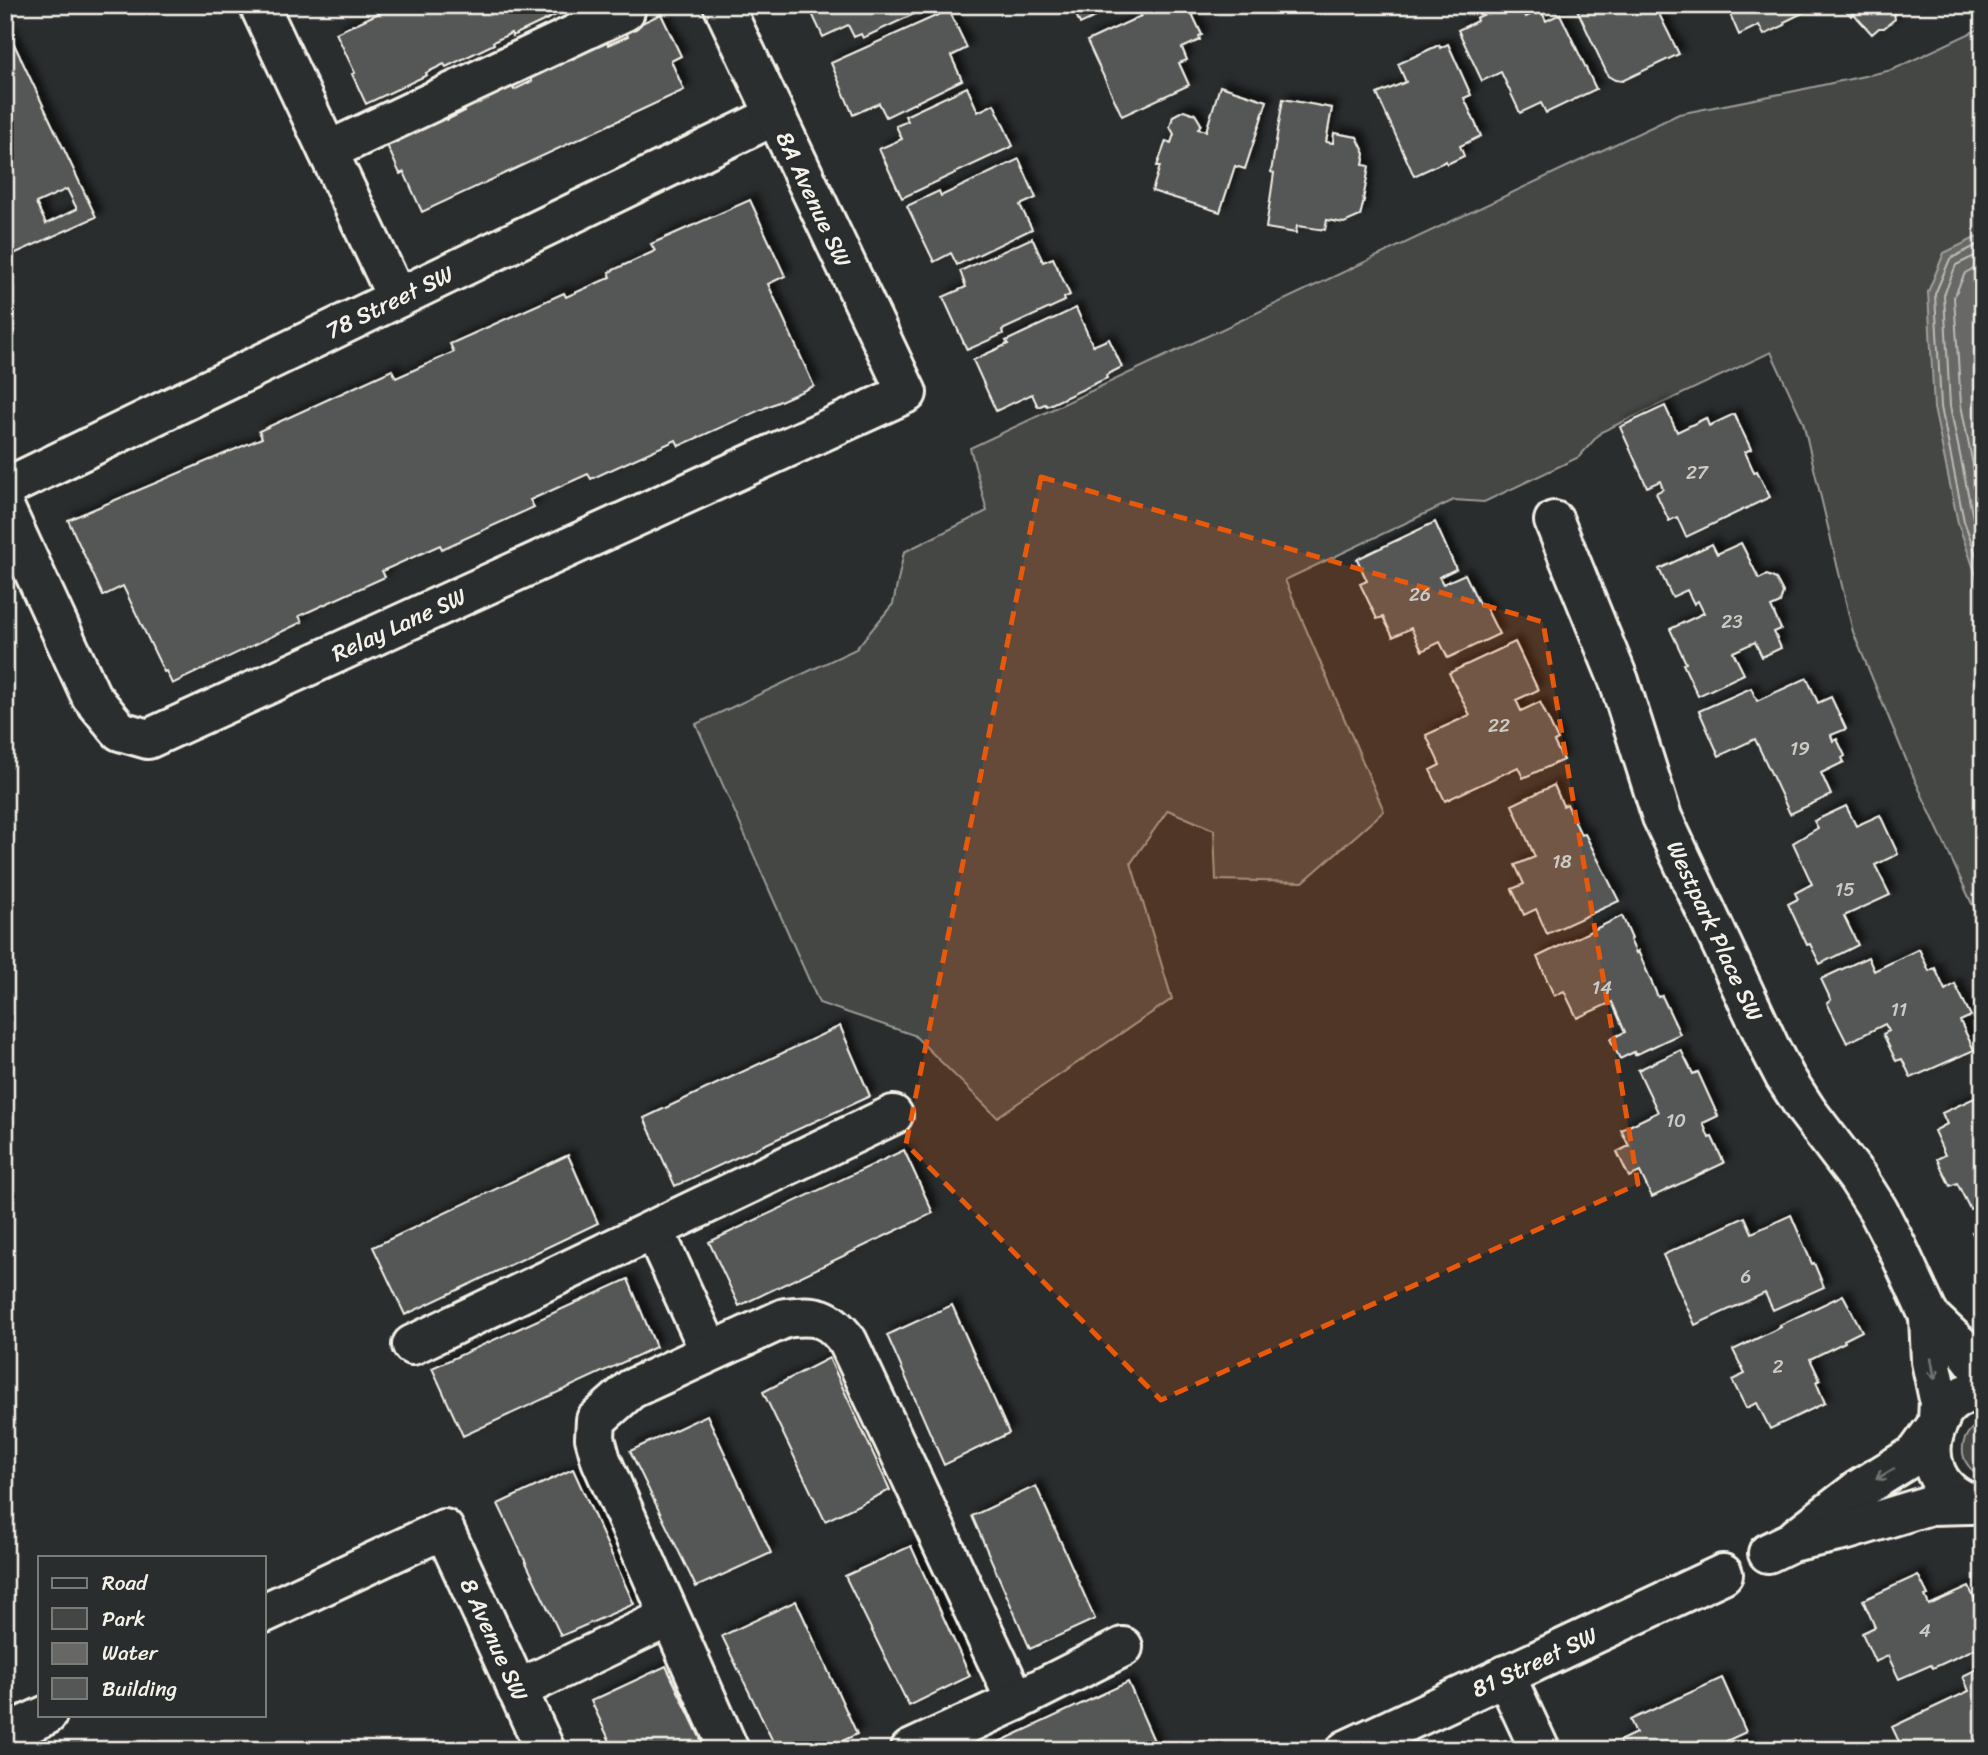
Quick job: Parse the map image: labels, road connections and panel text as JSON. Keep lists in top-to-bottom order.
{
  "streets": {
    "street": [
      "8A Avenue SW",
      "78 Street SW",
      "Relay Lane SW",
      "Westpark Place SW",
      "8 Avenue SW",
      "81 Street SW"
    ]
  },
  "crossings": [
    ["8A Avenue SW", "78 Street SW"],
    ["8A Avenue SW", "Relay Lane SW"]
  ],
  "house_numbers": [
    "27",
    "26",
    "23",
    "22",
    "19",
    "18",
    "15",
    "14",
    "11",
    "10",
    "6",
    "2",
    "4"
  ],
  "legend": [
    "Road",
    "Park",
    "Water",
    "Building"
  ]
}
